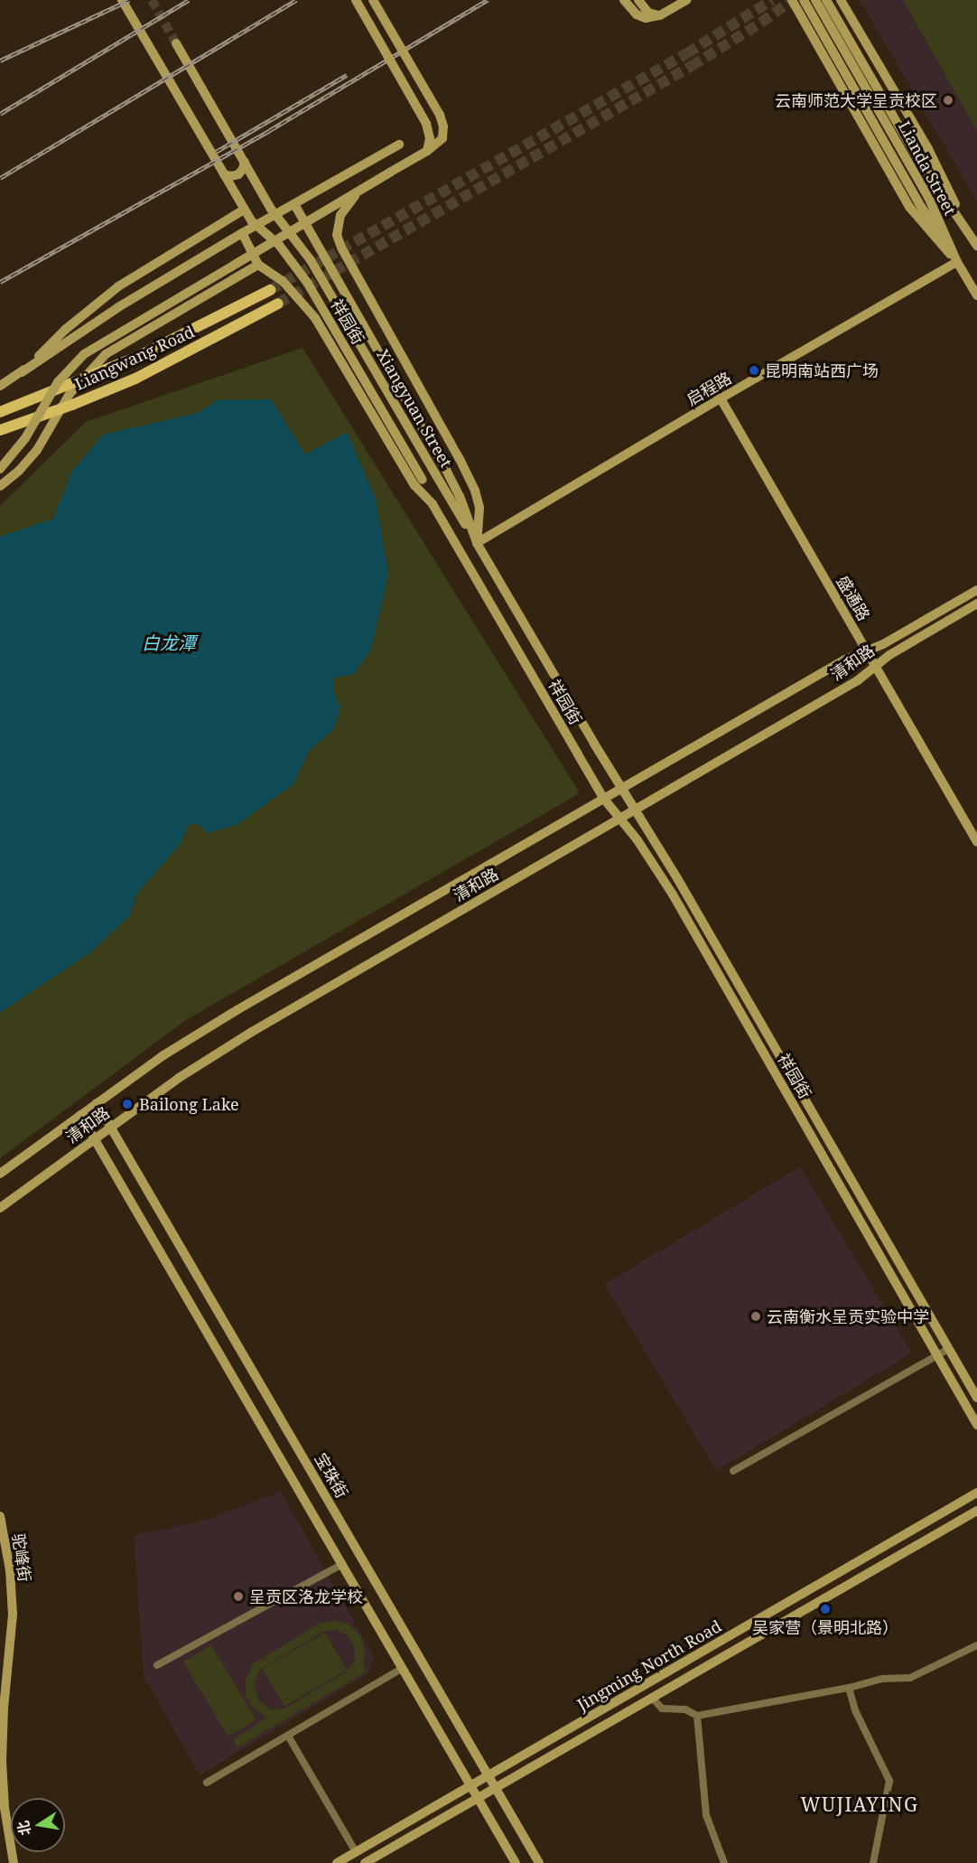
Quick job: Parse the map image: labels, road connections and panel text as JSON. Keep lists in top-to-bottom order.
{
  "streets": {
    "main road": [
      "Lianda Street",
      "祥园街",
      "Liangwang Road",
      "启程路",
      "Xiangyuan Street",
      "盛通路",
      "清和路",
      "宝珠街",
      "驼峰街",
      "Jingming North Road"
    ]
  },
  "crossings": [
    ["Lianda Street", "启程路"],
    ["祥园街", "启程路"],
    ["祥园街", "Xiangyuan Street"],
    ["祥园街", "清和路"],
    ["启程路", "Xiangyuan Street"],
    ["启程路", "盛通路"],
    ["盛通路", "清和路"],
    ["清和路", "宝珠街"],
    ["宝珠街", "Jingming North Road"]
  ],
  "districts": ["WUJIAYING"],
  "water": ["白龙潭"],
  "places": [
    "云南师范大学呈贡校区",
    "昆明南站西广场",
    "Bailong Lake",
    "云南衡水呈贡实验中学",
    "呈贡区洛龙学校",
    "吴家营（景明北路）"
  ],
  "north": "left"
}
